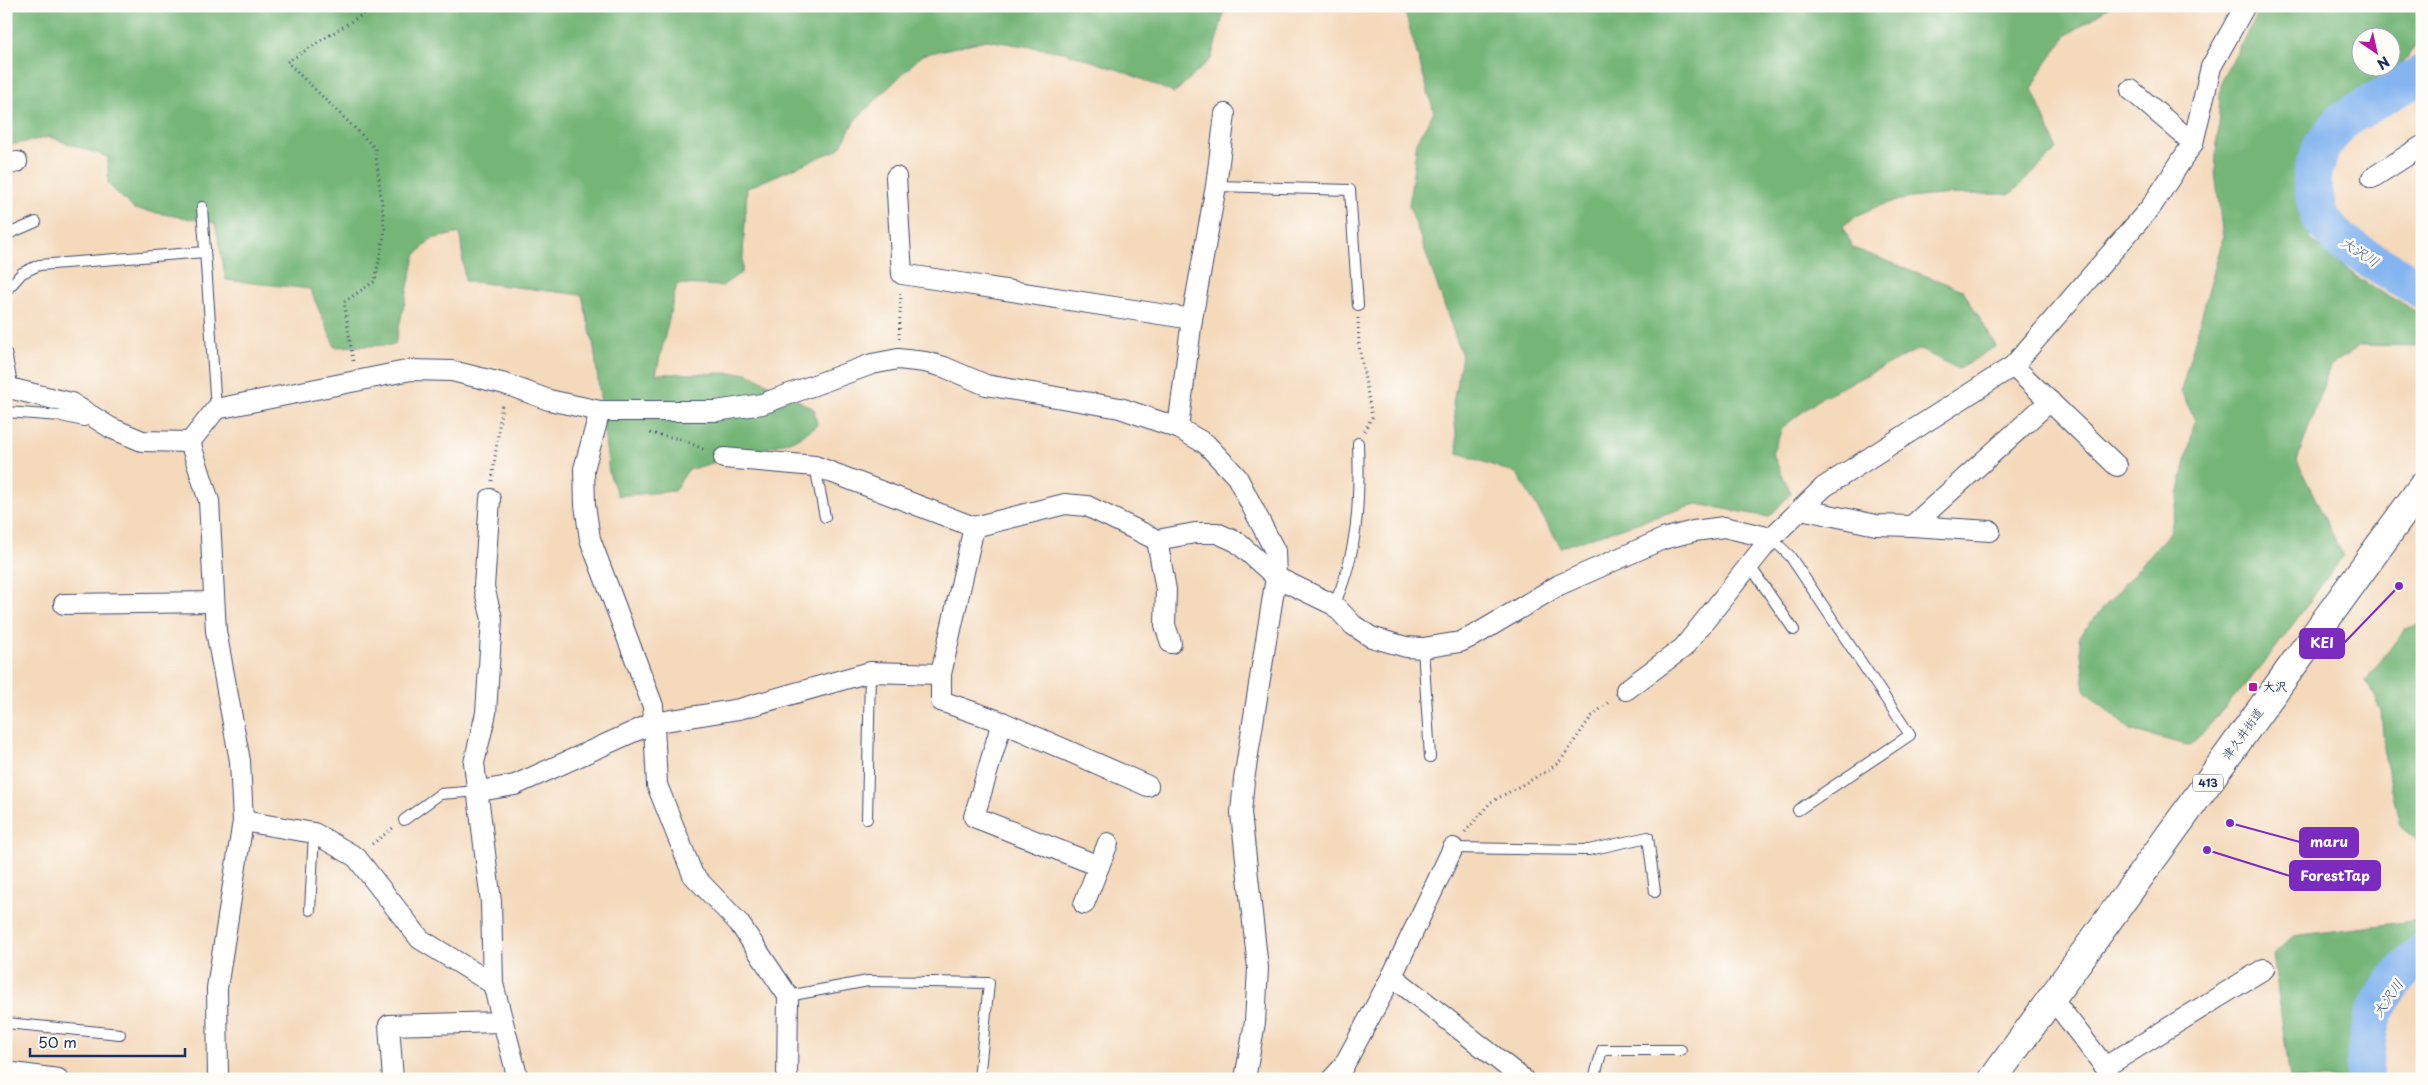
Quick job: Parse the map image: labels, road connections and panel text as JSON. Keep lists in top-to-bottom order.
{
  "streets": {
    "highway": ["津久井街道", "413"]
  },
  "water": ["大沢川"],
  "places": {
    "other": ["KEI", "maru", "ForestTap"],
    "transit": ["大沢"]
  },
  "scale_bar": "50 m",
  "north": "bottom right"
}
